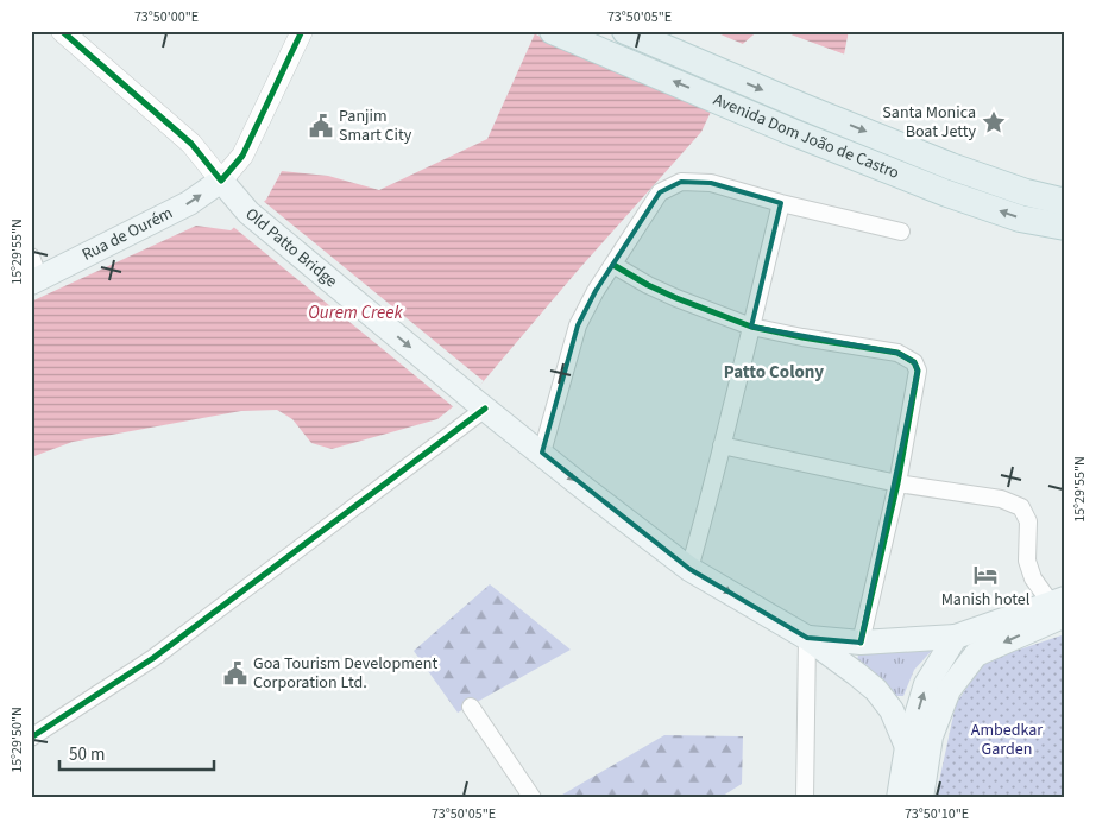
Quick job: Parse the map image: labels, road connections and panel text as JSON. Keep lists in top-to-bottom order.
{
  "streets": {
    "main road": ["Avenida Dom João de Castro", "Rua de Ourém", "Old Patto Bridge"]
  },
  "crossings": [
    ["Rua de Ourém", "Old Patto Bridge"]
  ],
  "one_way": ["Rua de Ourém", "Old Patto Bridge"],
  "districts": ["Patto Colony"],
  "water": ["Ourem Creek"],
  "parks": ["Ambedkar Garden"],
  "places": {
    "place": ["Santa Monica Boat Jetty"],
    "public building": ["Panjim Smart City", "Goa Tourism Development Corporation Ltd."],
    "hotel": ["Manish hotel"]
  },
  "scale_bar": "50 m",
  "coordinates": [
    "73°50'00\"E",
    "73°50'05\"E",
    "15°29'55\"N",
    "15°29'50\"N",
    "73°50'10\"E"
  ]
}
